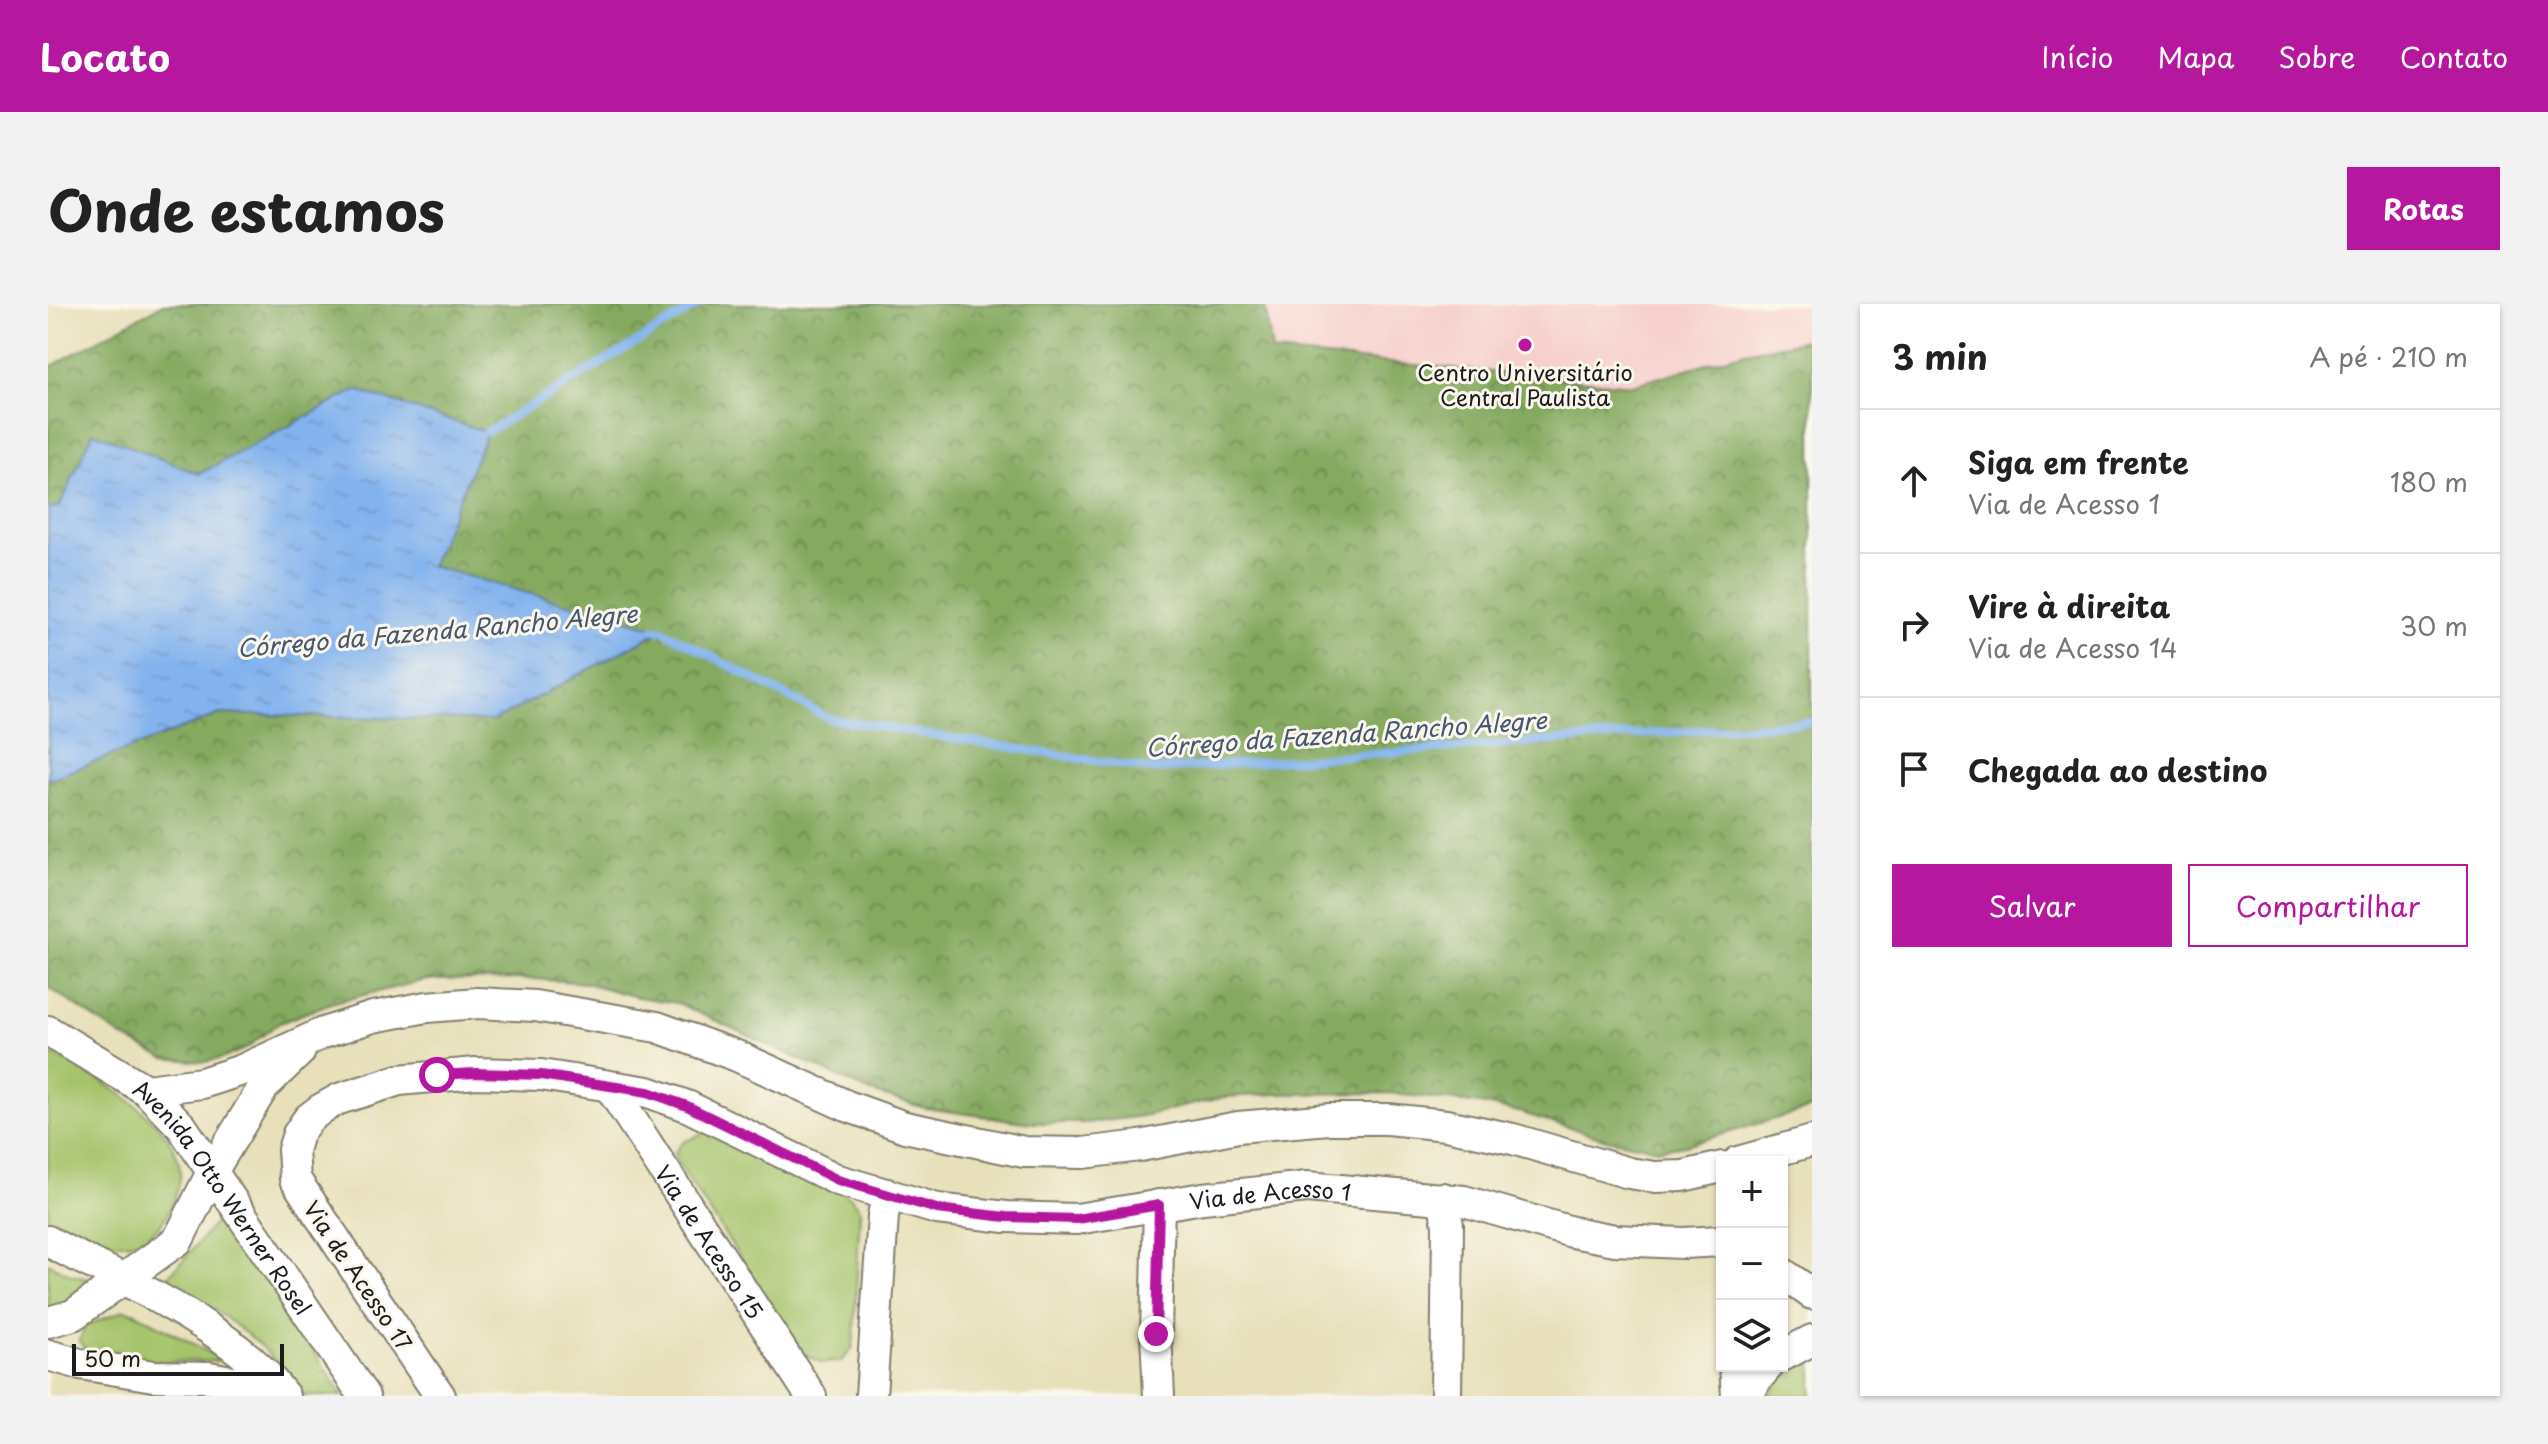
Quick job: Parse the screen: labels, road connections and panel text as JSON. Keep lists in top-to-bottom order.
{
  "streets": {
    "street": [
      "Via de Acesso 1",
      "Avenida Otto Werner Rosel",
      "Via de Acesso 15",
      "Via de Acesso 17"
    ]
  },
  "crossings": [
    ["Via de Acesso 1", "Via de Acesso 15"],
    ["Via de Acesso 1", "Via de Acesso 17"]
  ],
  "water": ["Córrego da Fazenda Rancho Alegre"],
  "places": ["Centro Universitário Central Paulista"],
  "scale_bar": "50 m",
  "page": {
    "header": "Locato",
    "nav": [
      "Início",
      "Mapa",
      "Sobre",
      "Contato"
    ],
    "title": "Onde estamos",
    "buttons": [
      "Rotas",
      ["Salvar", "Compartilhar"]
    ],
    "heading": ["3 min", "A pé · 210 m"],
    "list": [
      ["Siga em frente", "Via de Acesso 1", "180 m"],
      ["Vire à direita", "Via de Acesso 14", "30 m"],
      "Chegada ao destino"
    ],
    "map_buttons": ["+", "−"],
    "scale": "50 m"
  }
}
